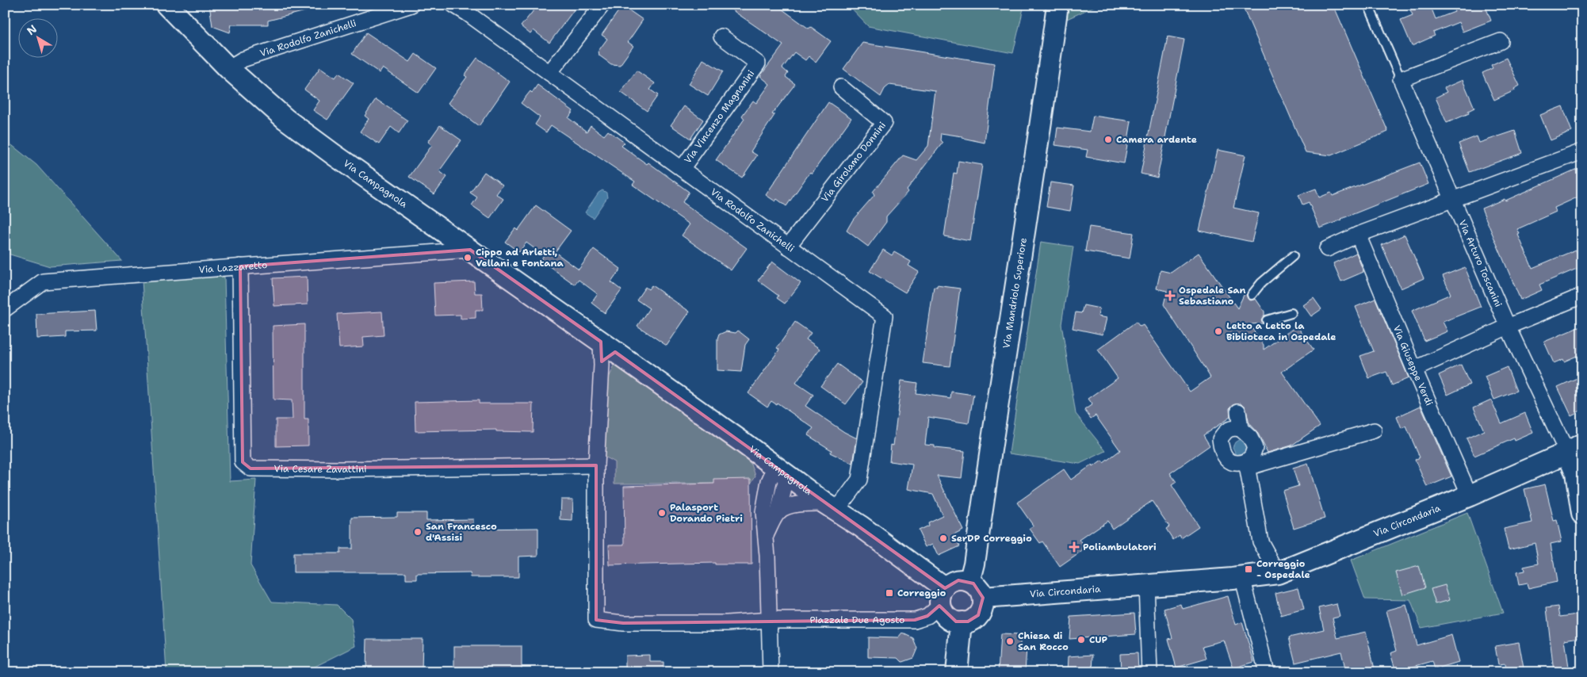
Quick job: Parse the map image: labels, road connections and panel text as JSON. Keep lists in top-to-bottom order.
{
  "streets": {
    "street": [
      "Via Rodolfo Zanichelli",
      "Via Vincenzo Magnanini",
      "Via Girolamo Donnini",
      "Via Campagnola",
      "Via Arturo Toscanini",
      "Via Lazzaretto",
      "Via Mandriolo Superiore",
      "Via Giuseppe Verdi",
      "Via Cesare Zavattini",
      "Via Circondaria",
      "Piazzale Due Agosto"
    ]
  },
  "crossings": [
    ["Via Rodolfo Zanichelli", "Via Vincenzo Magnanini"],
    ["Via Rodolfo Zanichelli", "Via Girolamo Donnini"],
    ["Via Rodolfo Zanichelli", "Via Campagnola"],
    ["Via Campagnola", "Via Lazzaretto"],
    ["Via Campagnola", "Via Mandriolo Superiore"],
    ["Via Campagnola", "Via Circondaria"],
    ["Via Campagnola", "Piazzale Due Agosto"],
    ["Via Arturo Toscanini", "Via Circondaria"],
    ["Via Lazzaretto", "Via Cesare Zavattini"],
    ["Via Mandriolo Superiore", "Via Circondaria"],
    ["Via Mandriolo Superiore", "Piazzale Due Agosto"],
    ["Via Giuseppe Verdi", "Via Circondaria"],
    ["Via Cesare Zavattini", "Piazzale Due Agosto"],
    ["Via Circondaria", "Piazzale Due Agosto"]
  ],
  "places": {
    "other": [
      "Camera ardente",
      "Cippo ad Arletti, Vellani e Fontana",
      "Letto a Letto la Biblioteca in Ospedale",
      "Palasport Dorando Pietri",
      "San Francesco d'Assisi",
      "SerDP Correggio",
      "CUP",
      "Chiesa di San Rocco"
    ],
    "health": ["Ospedale San Sebastiano", "Poliambulatori"],
    "transit": ["Correggio - Ospedale", "Correggio"]
  },
  "north": "top left"
}
